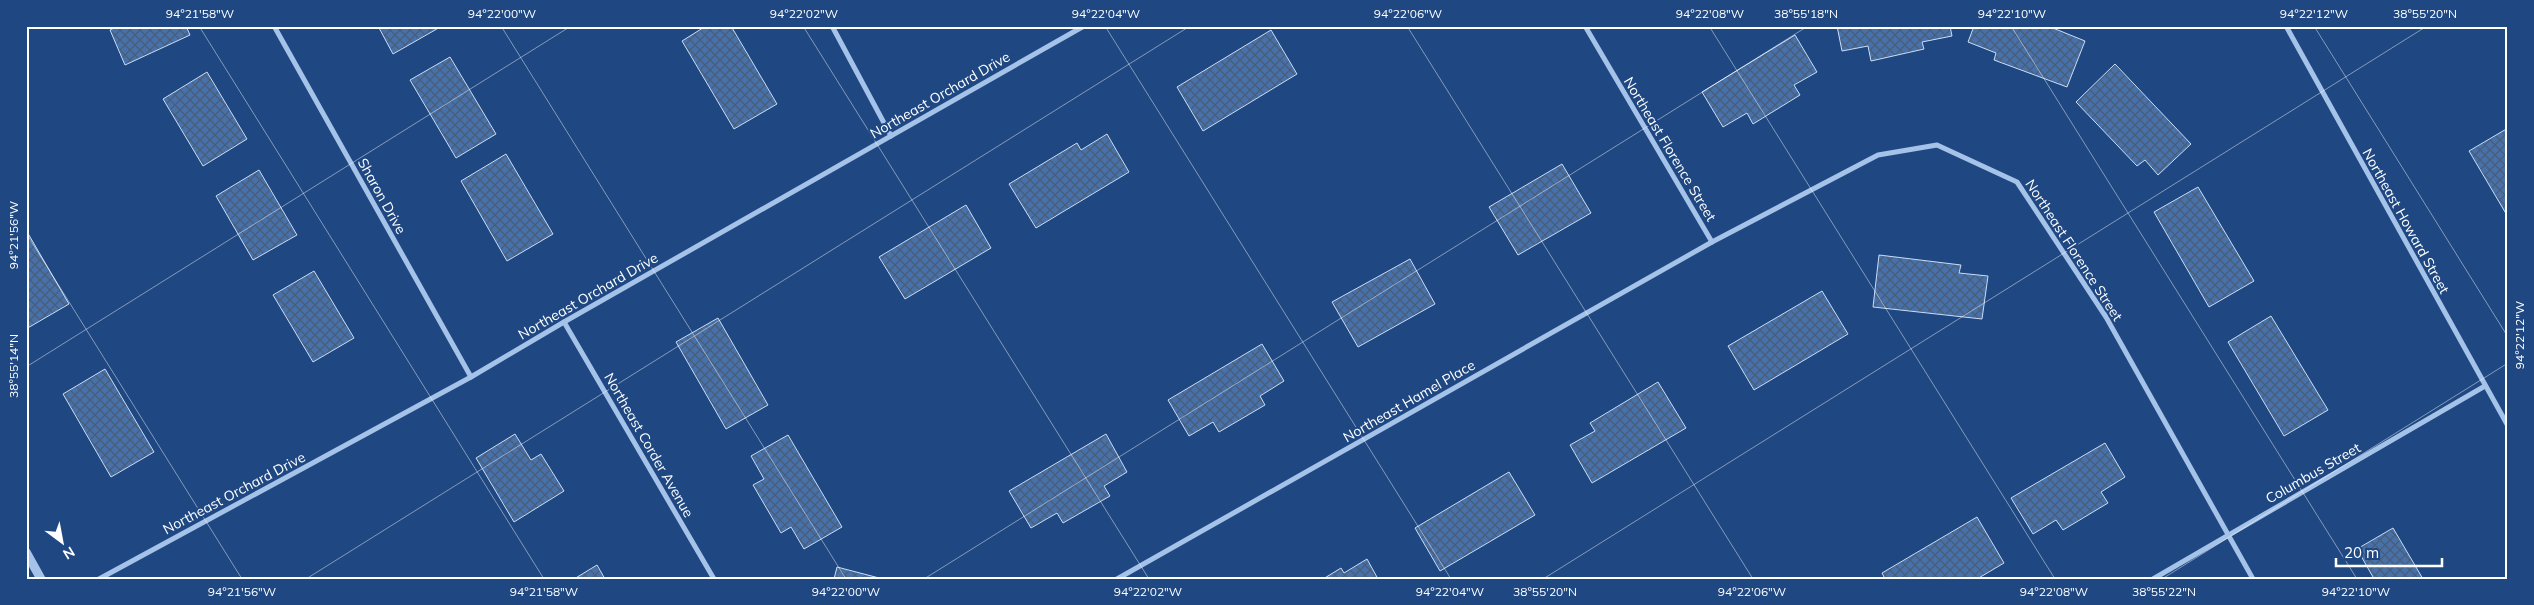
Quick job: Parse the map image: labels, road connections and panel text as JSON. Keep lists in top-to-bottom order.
{
  "streets": {
    "street": [
      "Northeast Orchard Drive",
      "Northeast Florence Street",
      "Sharon Drive",
      "Northeast Howard Street",
      "Northeast Hamel Place",
      "Northeast Corder Avenue",
      "Columbus Street"
    ]
  },
  "crossings": [
    ["Northeast Orchard Drive", "Sharon Drive"],
    ["Northeast Orchard Drive", "Northeast Corder Avenue"],
    ["Northeast Florence Street", "Northeast Hamel Place"],
    ["Northeast Florence Street", "Columbus Street"],
    ["Northeast Howard Street", "Columbus Street"]
  ],
  "scale_bar": "20 m",
  "north": "bottom right",
  "coordinates": [
    "94°21'58\"W",
    "94°22'00\"W",
    "94°22'02\"W",
    "94°22'04\"W",
    "94°22'06\"W",
    "94°22'08\"W",
    "38°55'18\"N",
    "94°22'10\"W",
    "94°22'12\"W",
    "38°55'20\"N",
    "94°21'56\"W",
    "38°55'14\"N",
    "38°55'22\"N"
  ]
}
